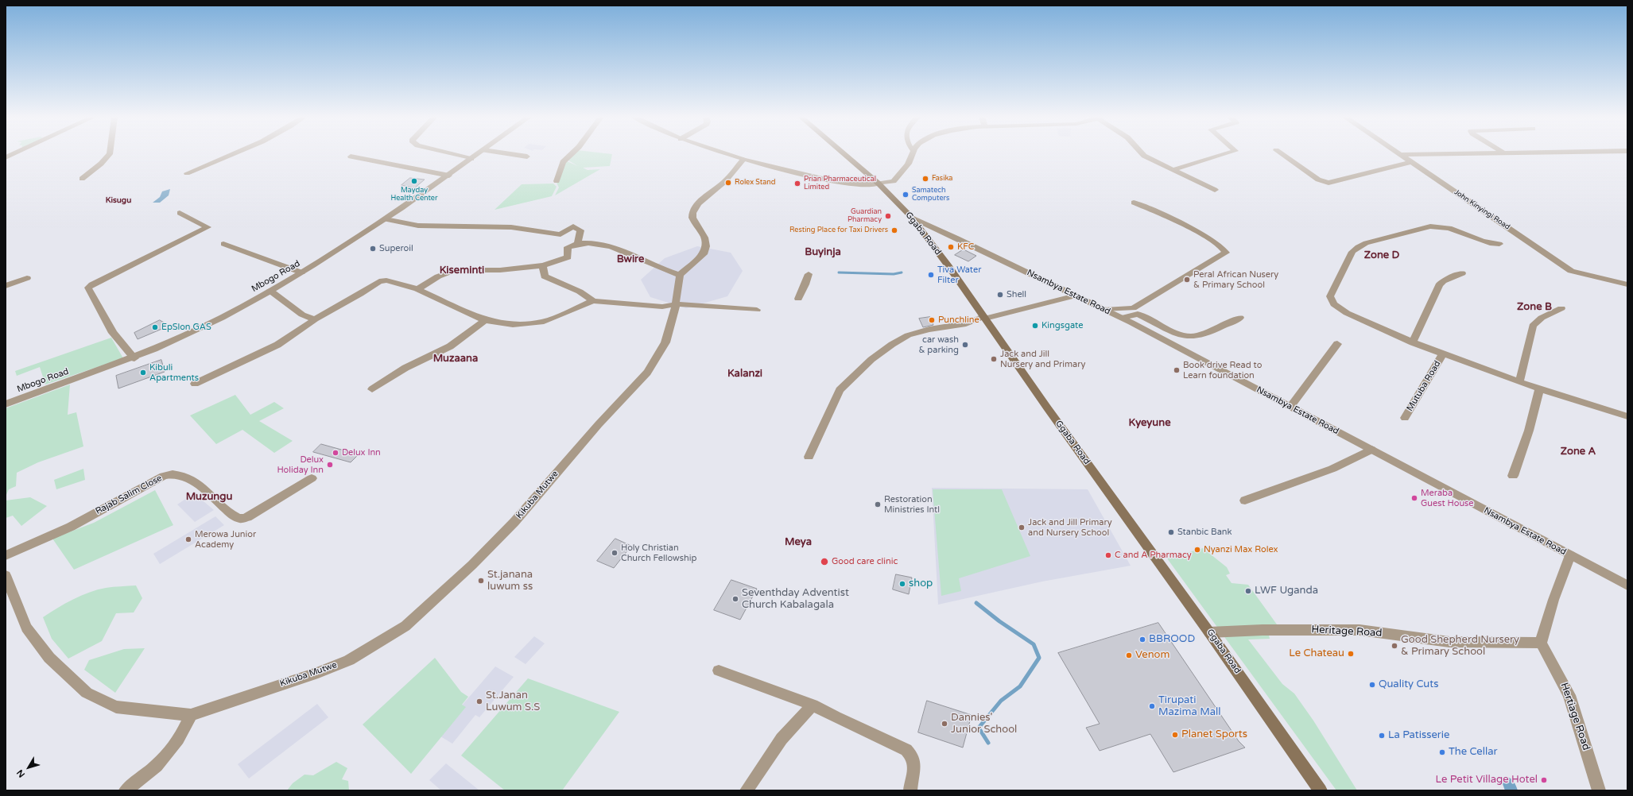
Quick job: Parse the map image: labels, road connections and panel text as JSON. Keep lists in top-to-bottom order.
{
  "streets": {
    "main road": ["Ggaba Road"],
    "street": [
      "John Kinyingi Road",
      "Mbogo Road",
      "Nsambya Estate Road",
      "Mutuba Road",
      "Rajab Salim Close",
      "Kikuba Mutwe",
      "Heritage Road",
      "Hertiage Road"
    ]
  },
  "crossings": [
    ["Ggaba Road", "Nsambya Estate Road"],
    ["Ggaba Road", "Heritage Road"],
    ["Heritage Road", "Hertiage Road"]
  ],
  "districts": [
    "Kisugu",
    "Buyinja",
    "Zone D",
    "Bwire",
    "Kiseminti",
    "Zone B",
    "Muzaana",
    "Kalanzi",
    "Kyeyune",
    "Zone A",
    "Muzungu",
    "Meya"
  ],
  "places": [
    "Fasika",
    "Mayday Health Center",
    "Rolex Stand",
    "Prian Pharmaceutical Limited",
    "Samatech Computers",
    "Guardian Pharmacy",
    "Resting Place for Taxi Drivers",
    "KFC",
    "Superoil",
    "Tiva Water Filter",
    "Peral African Nusery & Primary School",
    "Shell",
    "Punchline",
    "Kingsgate",
    "EpSlon GAS",
    "car wash & parking",
    "Jack and Jill Nursery and Primary",
    "Book drive Read to Learn foundation",
    "Kibuli Apartments",
    "Delux Inn",
    "Delux Holiday Inn",
    "Meraba Guest House",
    "Restoration Ministries Intl",
    "Jack and Jill Primary and Nursery School",
    "Stanbic Bank",
    "Merowa Junior Academy",
    "Nyanzi Max Rolex",
    "Holy Christian Church Fellowship",
    "C and A Pharmacy",
    "Good care clinic",
    "St.janana luwum ss",
    "shop",
    "LWF Uganda",
    "Seventhday Adventist Church Kabalagala",
    "BBROOD",
    "Good Shepherd Nursery & Primary School",
    "Le Chateau",
    "Venom",
    "Quality Cuts",
    "St.Janan Luwum S.S",
    "Tirupati Mazima Mall",
    "Dannies' Junior School",
    "Planet Sports",
    "La Patisserie",
    "The Cellar",
    "Le Petit Village Hotel"
  ],
  "north": "bottom left"
}
